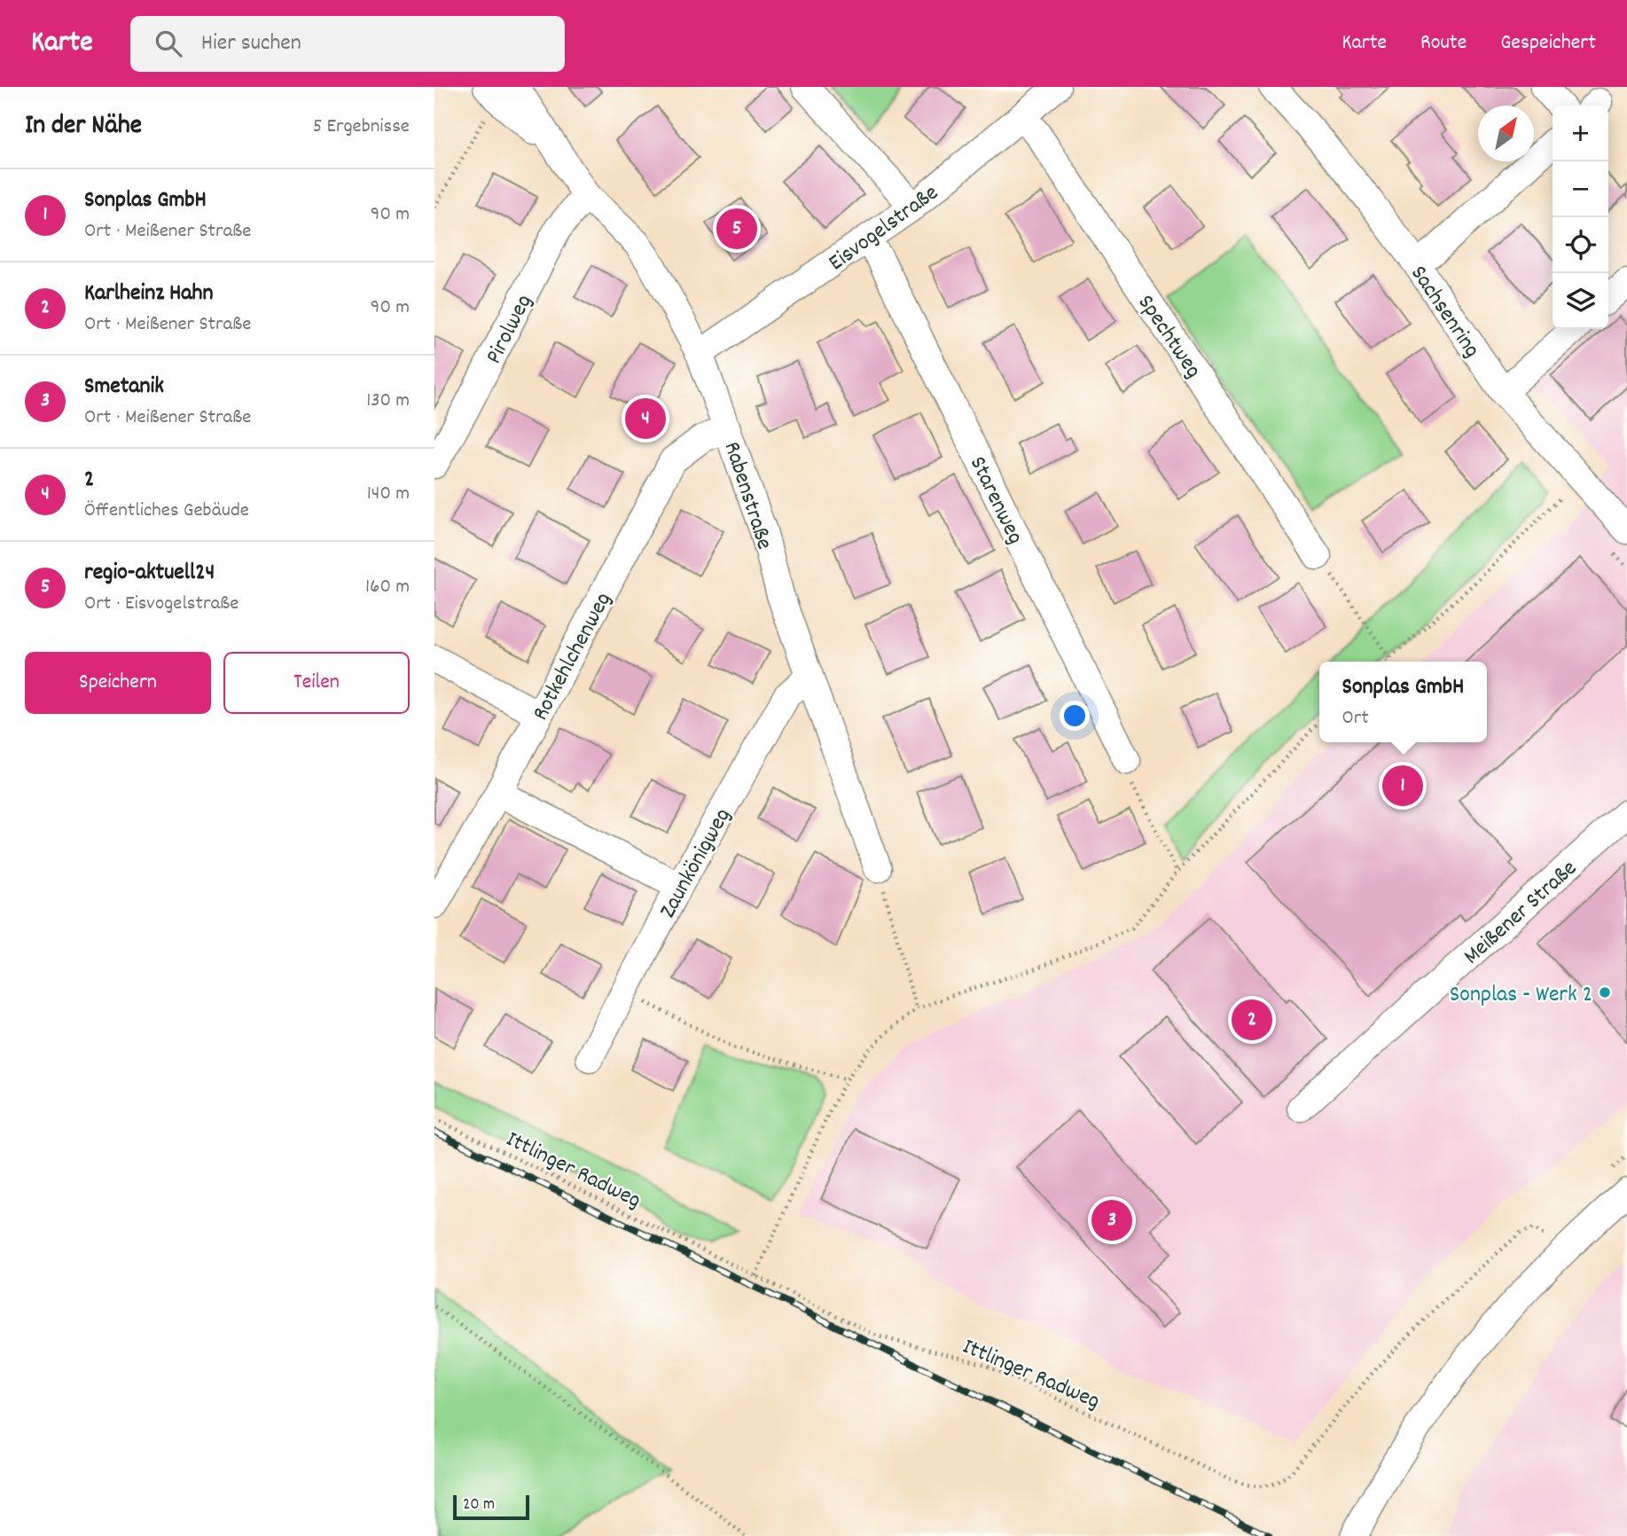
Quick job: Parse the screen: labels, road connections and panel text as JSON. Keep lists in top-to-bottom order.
{
  "streets": {
    "street": [
      "Eisvogelstraße",
      "Sachsenring",
      "Pirolweg",
      "Spechtweg",
      "Rabenstraße",
      "Starenweg",
      "Rotkehlchenweg",
      "Zaunkönigweg",
      "Meißener Straße"
    ],
    "path": ["Ittlinger Radweg"]
  },
  "crossings": [
    ["Eisvogelstraße", "Spechtweg"],
    ["Eisvogelstraße", "Rabenstraße"],
    ["Eisvogelstraße", "Starenweg"],
    ["Pirolweg", "Rabenstraße"],
    ["Rabenstraße", "Rotkehlchenweg"],
    ["Rabenstraße", "Zaunkönigweg"]
  ],
  "places": ["Sonplas - Werk 2"],
  "scale_bar": "20 m",
  "north": "top right",
  "page": {
    "header": "Karte",
    "search": "Hier suchen",
    "nav": ["Karte", "Route", "Gespeichert"],
    "heading": ["In der Nähe", "5 Ergebnisse"],
    "map_buttons": ["+", "−"],
    "list": [
      {
        "mark": "1",
        "name": "Sonplas GmbH",
        "note": "Ort · Meißener Straße",
        "value": "90 m"
      },
      {
        "mark": "2",
        "name": "Karlheinz Hahn",
        "note": "Ort · Meißener Straße",
        "value": "90 m"
      },
      {
        "mark": "3",
        "name": "Smetanik",
        "note": "Ort · Meißener Straße",
        "value": "130 m"
      },
      {
        "mark": "4",
        "name": "2",
        "note": "Öffentliches Gebäude",
        "value": "140 m"
      },
      {
        "mark": "5",
        "name": "regio-aktuell24",
        "note": "Ort · Eisvogelstraße",
        "value": "160 m"
      }
    ],
    "pins": [
      "5",
      "4",
      "1",
      "2",
      "3"
    ],
    "buttons": ["Speichern", "Teilen"],
    "popup": ["Sonplas GmbH", "Ort"],
    "scale": "20 m"
  }
}
